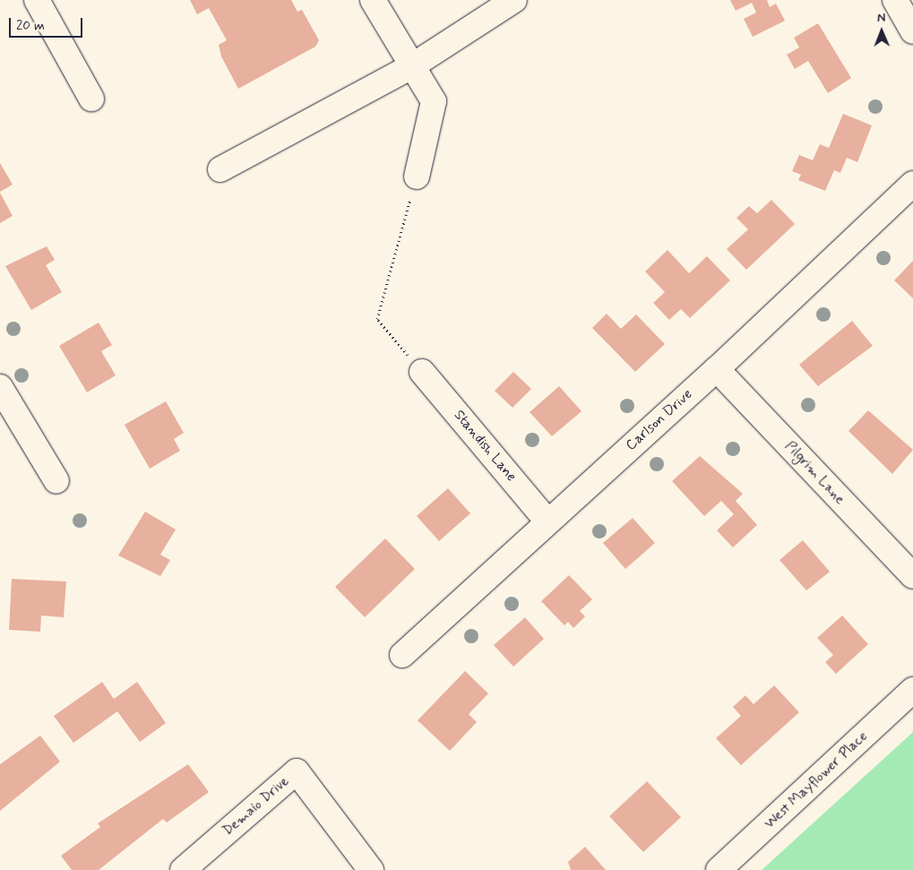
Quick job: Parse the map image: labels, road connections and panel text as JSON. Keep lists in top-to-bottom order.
{
  "streets": {
    "street": [
      "Carlson Drive",
      "Standish Lane",
      "Pilgrim Lane",
      "West Mayflower Place",
      "Demaio Drive"
    ]
  },
  "crossings": [
    ["Carlson Drive", "Standish Lane"],
    ["Carlson Drive", "Pilgrim Lane"]
  ],
  "scale_bar": "20 m",
  "north": "top"
}
